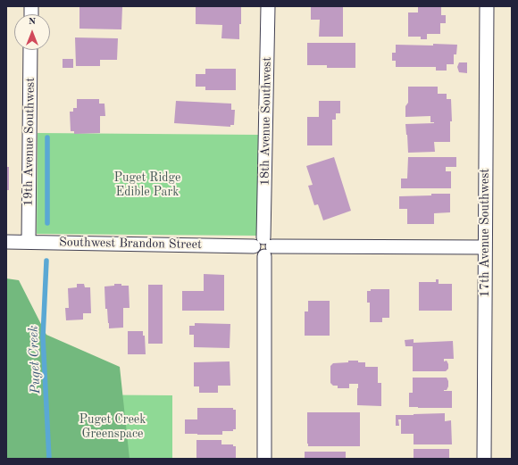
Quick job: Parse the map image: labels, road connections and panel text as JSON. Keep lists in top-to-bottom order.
{
  "streets": {
    "street": [
      "18th Avenue Southwest",
      "19th Avenue Southwest",
      "17th Avenue Southwest",
      "Southwest Brandon Street"
    ]
  },
  "crossings": [
    ["18th Avenue Southwest", "Southwest Brandon Street"],
    ["19th Avenue Southwest", "Southwest Brandon Street"],
    ["17th Avenue Southwest", "Southwest Brandon Street"]
  ],
  "water": ["Puget Creek"],
  "parks": ["Puget Ridge Edible Park", "Puget Creek Greenspace"],
  "north": "top"
}
